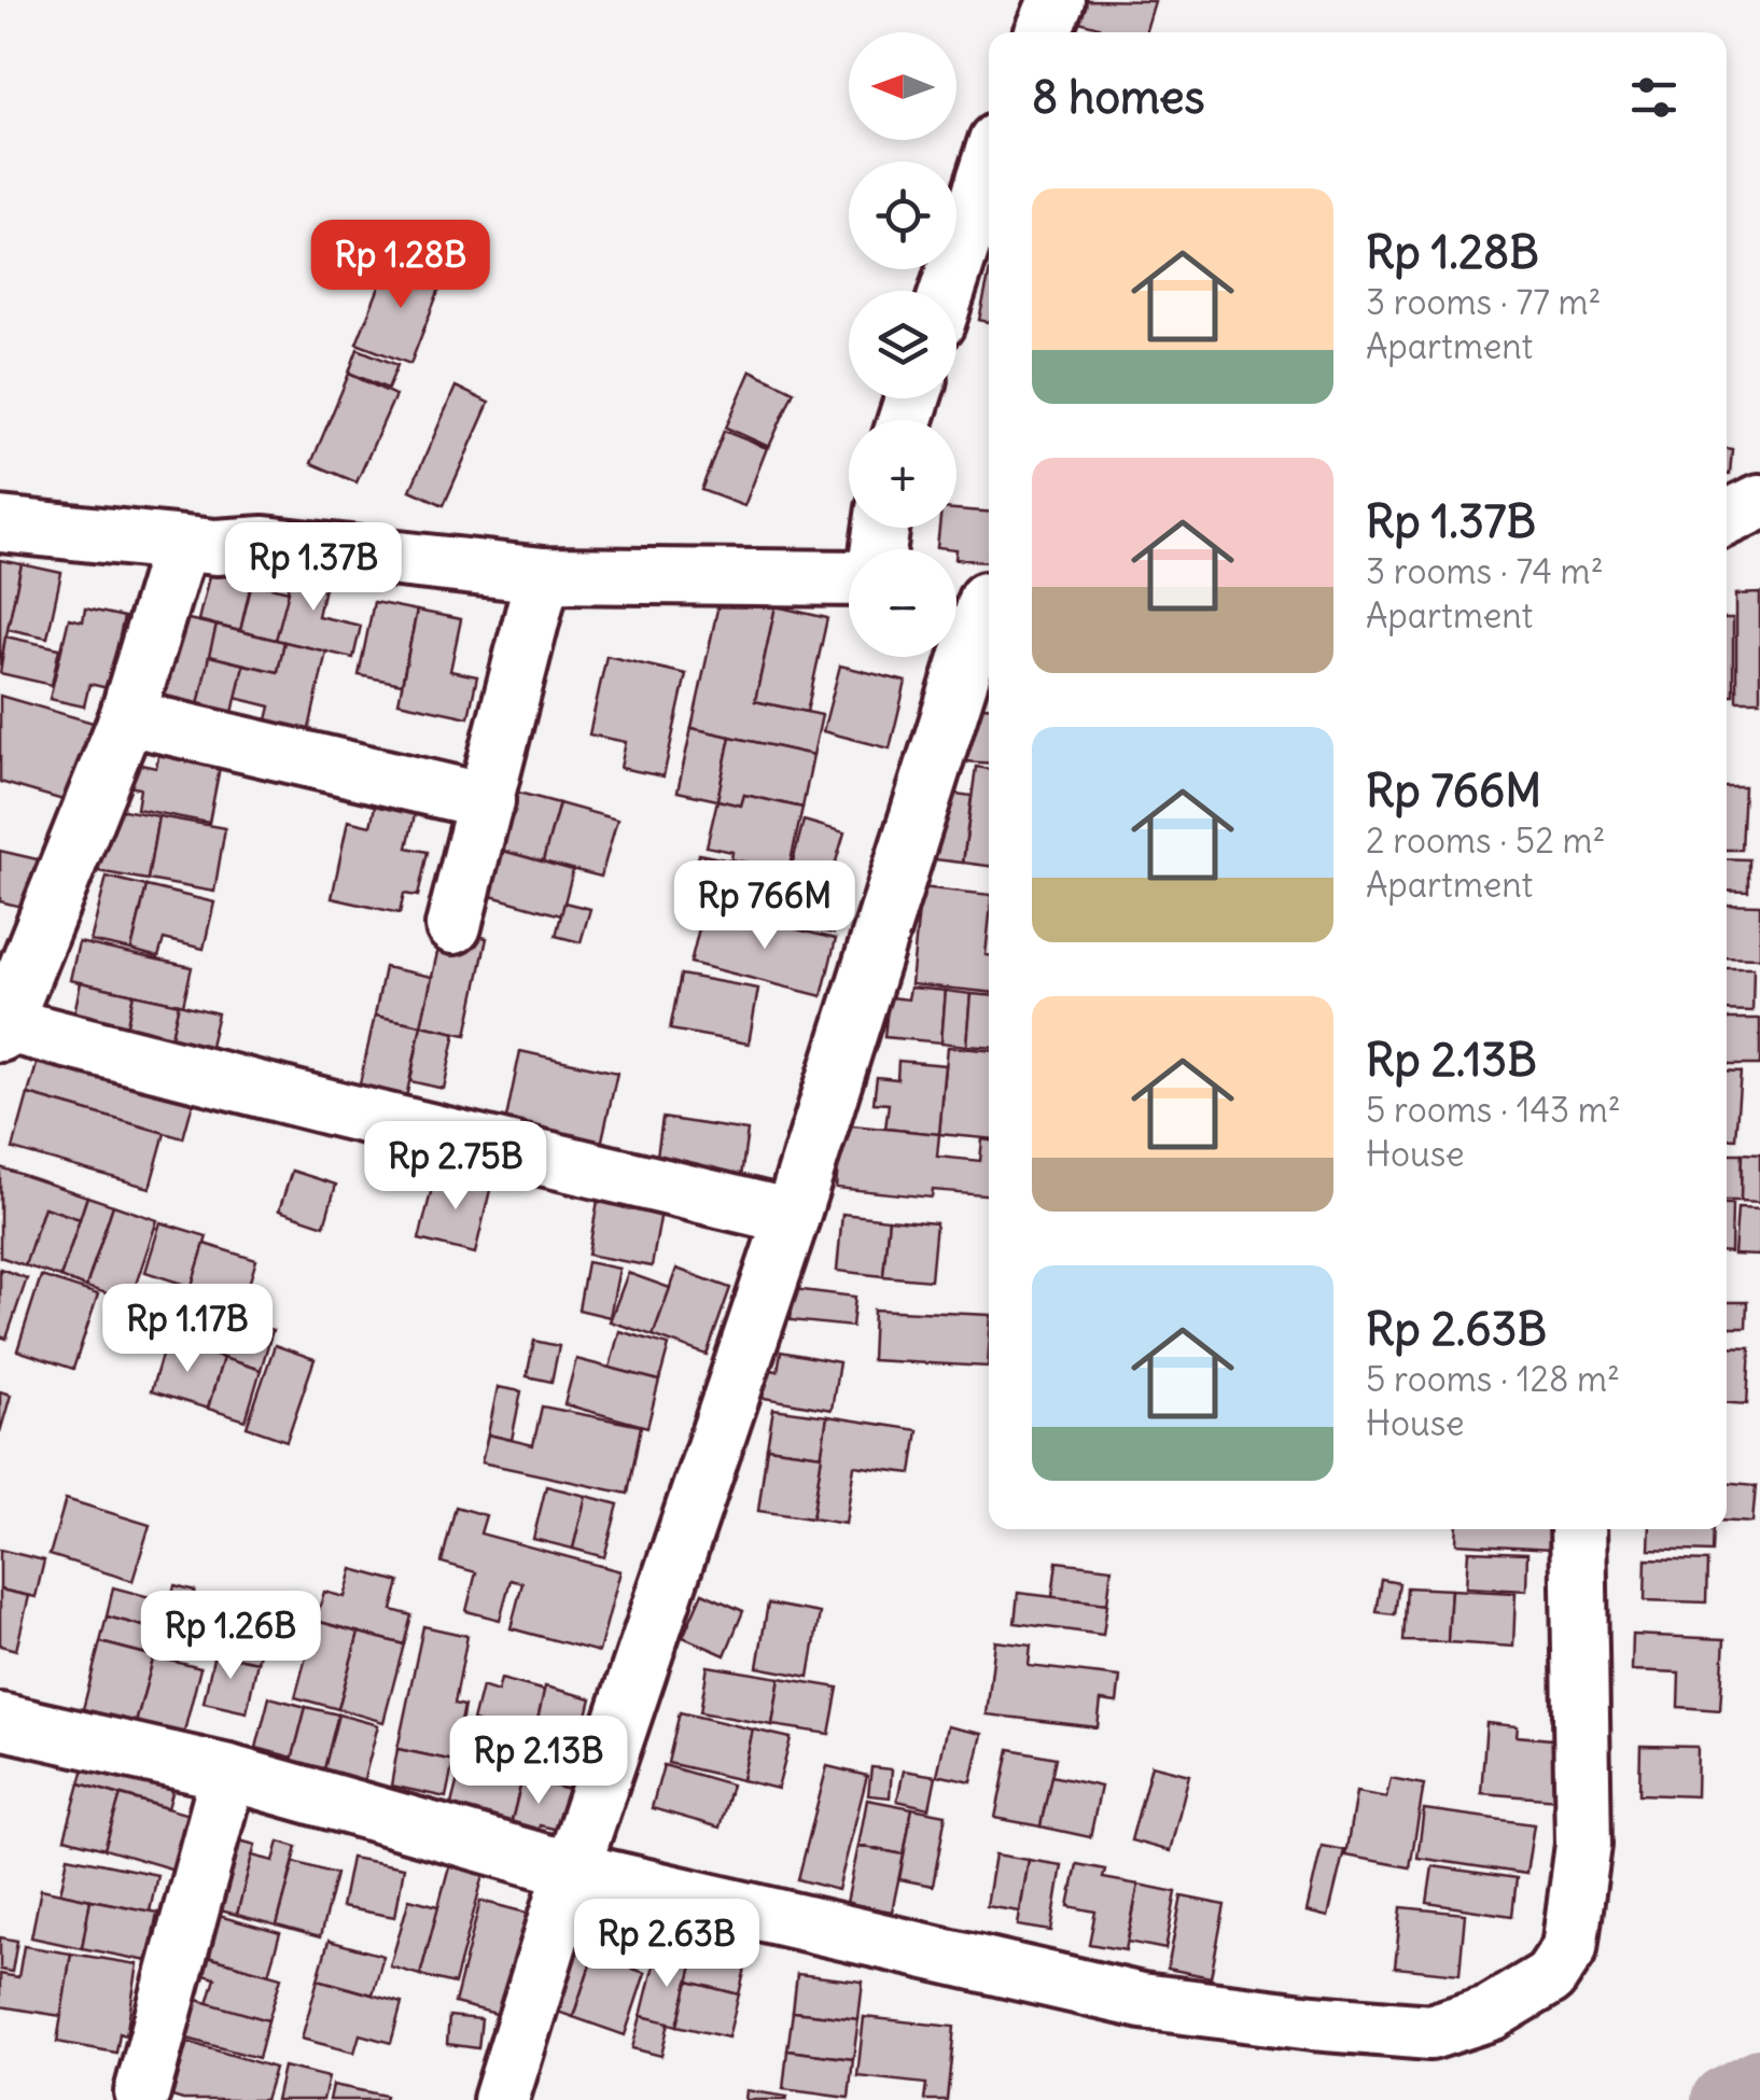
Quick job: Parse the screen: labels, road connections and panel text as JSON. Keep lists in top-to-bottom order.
{
  "north": "left",
  "page": {
    "map_buttons": ["+", "−"],
    "heading": "8 homes",
    "list": [
      {
        "name": "Rp 1.28B",
        "note": "3 rooms · 77 m² · Apartment"
      },
      {
        "name": "Rp 1.37B",
        "note": "3 rooms · 74 m² · Apartment"
      },
      {
        "name": "Rp 766M",
        "note": "2 rooms · 52 m² · Apartment"
      },
      {
        "name": "Rp 2.13B",
        "note": "5 rooms · 143 m² · House"
      },
      {
        "name": "Rp 2.63B",
        "note": "5 rooms · 128 m² · House"
      }
    ],
    "price": [
      "Rp 1.28B",
      "Rp 1.37B",
      "Rp 766M",
      "Rp 2.75B",
      "Rp 1.17B",
      "Rp 1.26B",
      "Rp 2.13B",
      "Rp 2.63B"
    ]
  }
}
